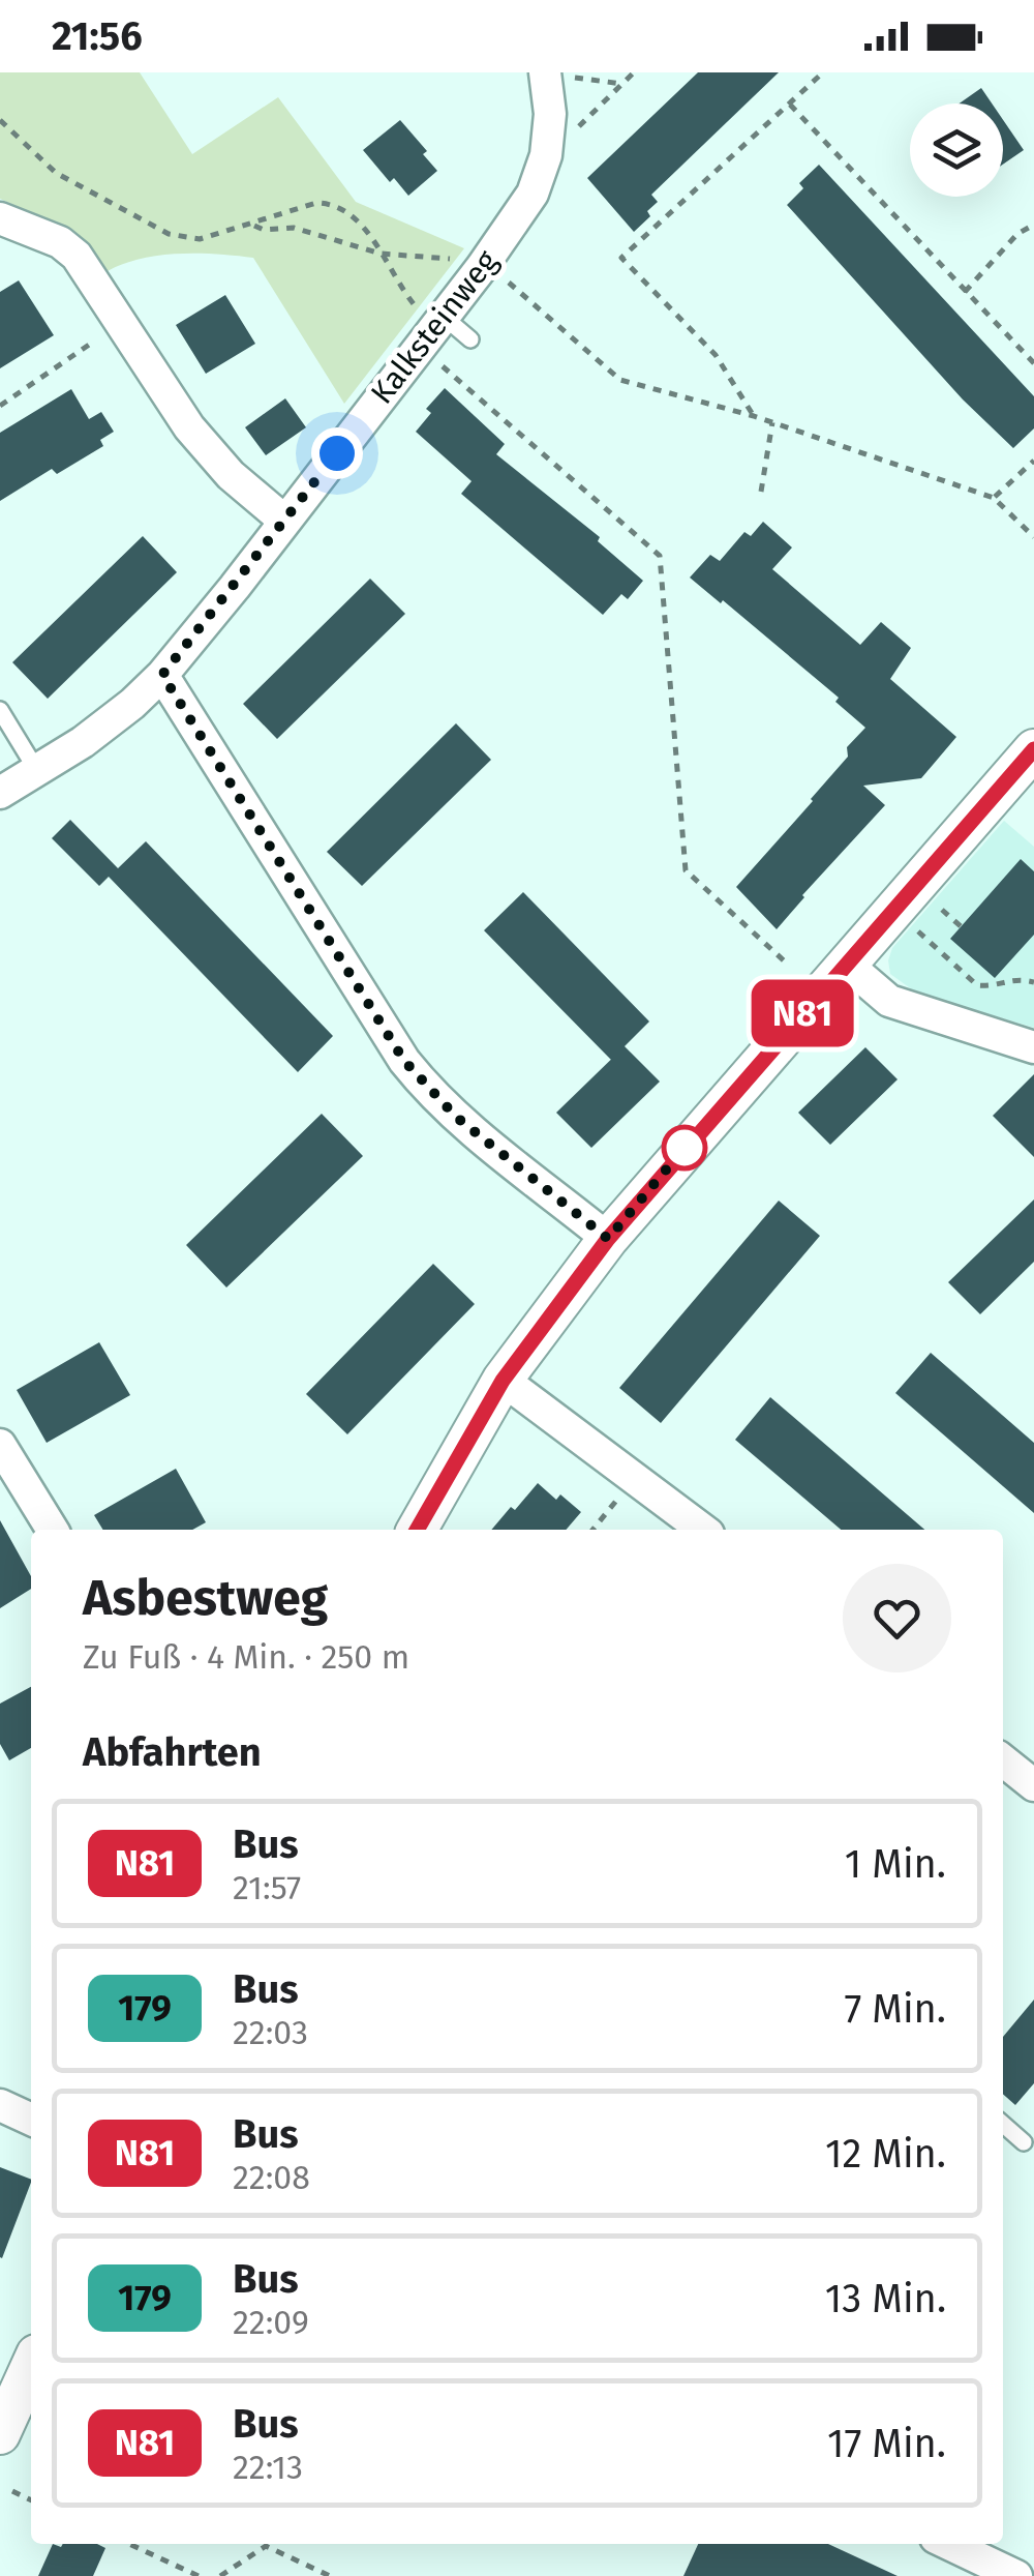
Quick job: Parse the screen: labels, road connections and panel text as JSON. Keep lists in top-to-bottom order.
{
  "streets": {
    "street": ["Kalksteinweg"]
  },
  "lines": ["bus line N81"],
  "page": {
    "status": "21:56",
    "on_map": "N81",
    "heading": [
      ["Asbestweg", "Zu Fuß · 4 Min. · 250 m"],
      "Abfahrten"
    ],
    "list": [
      {
        "mark": "N81",
        "name": "Bus",
        "note": "21:57",
        "value": "1 Min."
      },
      {
        "mark": "179",
        "name": "Bus",
        "note": "22:03",
        "value": "7 Min."
      },
      {
        "mark": "N81",
        "name": "Bus",
        "note": "22:08",
        "value": "12 Min."
      },
      {
        "mark": "179",
        "name": "Bus",
        "note": "22:09",
        "value": "13 Min."
      },
      {
        "mark": "N81",
        "name": "Bus",
        "note": "22:13",
        "value": "17 Min."
      }
    ]
  }
}
